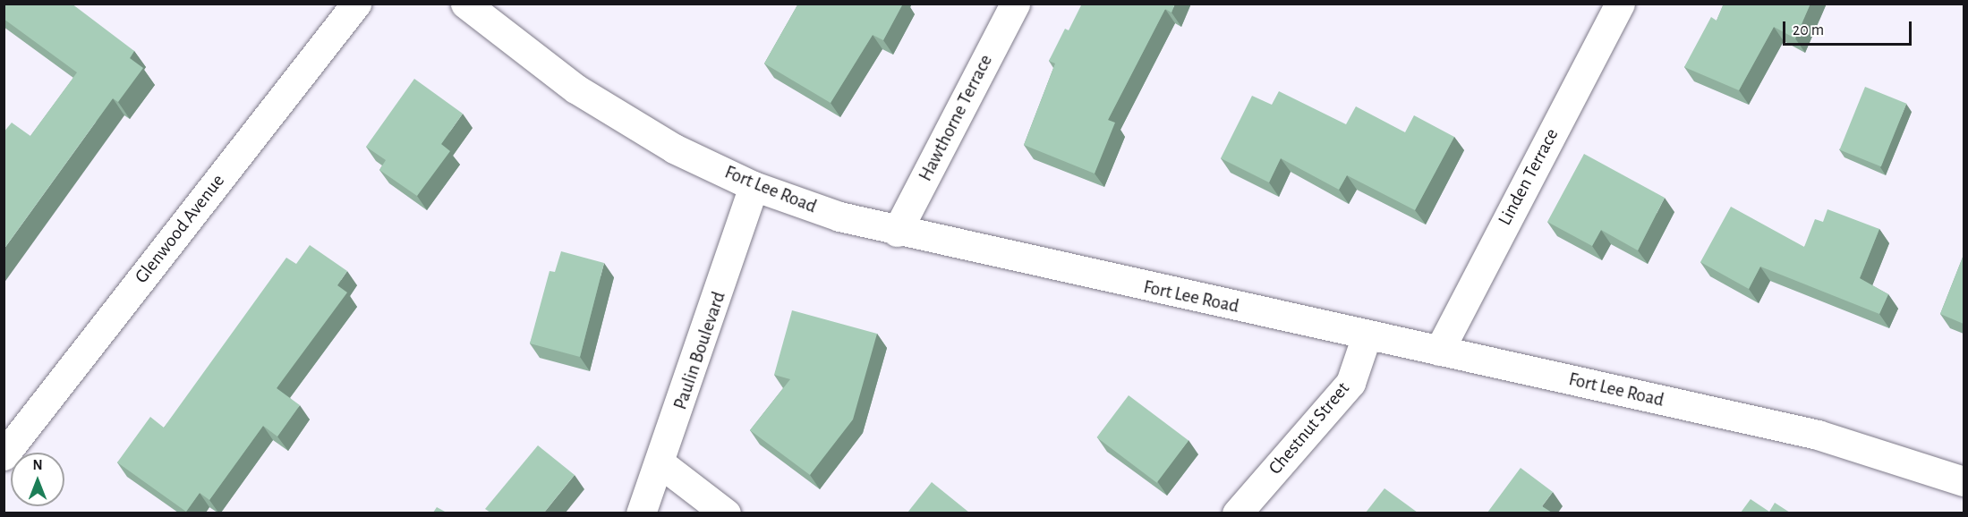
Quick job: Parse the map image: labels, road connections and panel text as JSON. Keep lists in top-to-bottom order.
{
  "streets": {
    "street": [
      "Hawthorne Terrace",
      "Linden Terrace",
      "Fort Lee Road",
      "Glenwood Avenue",
      "Paulin Boulevard",
      "Chestnut Street"
    ]
  },
  "crossings": [
    ["Hawthorne Terrace", "Fort Lee Road"],
    ["Linden Terrace", "Fort Lee Road"],
    ["Fort Lee Road", "Paulin Boulevard"],
    ["Fort Lee Road", "Chestnut Street"]
  ],
  "scale_bar": "20 m",
  "north": "top"
}
